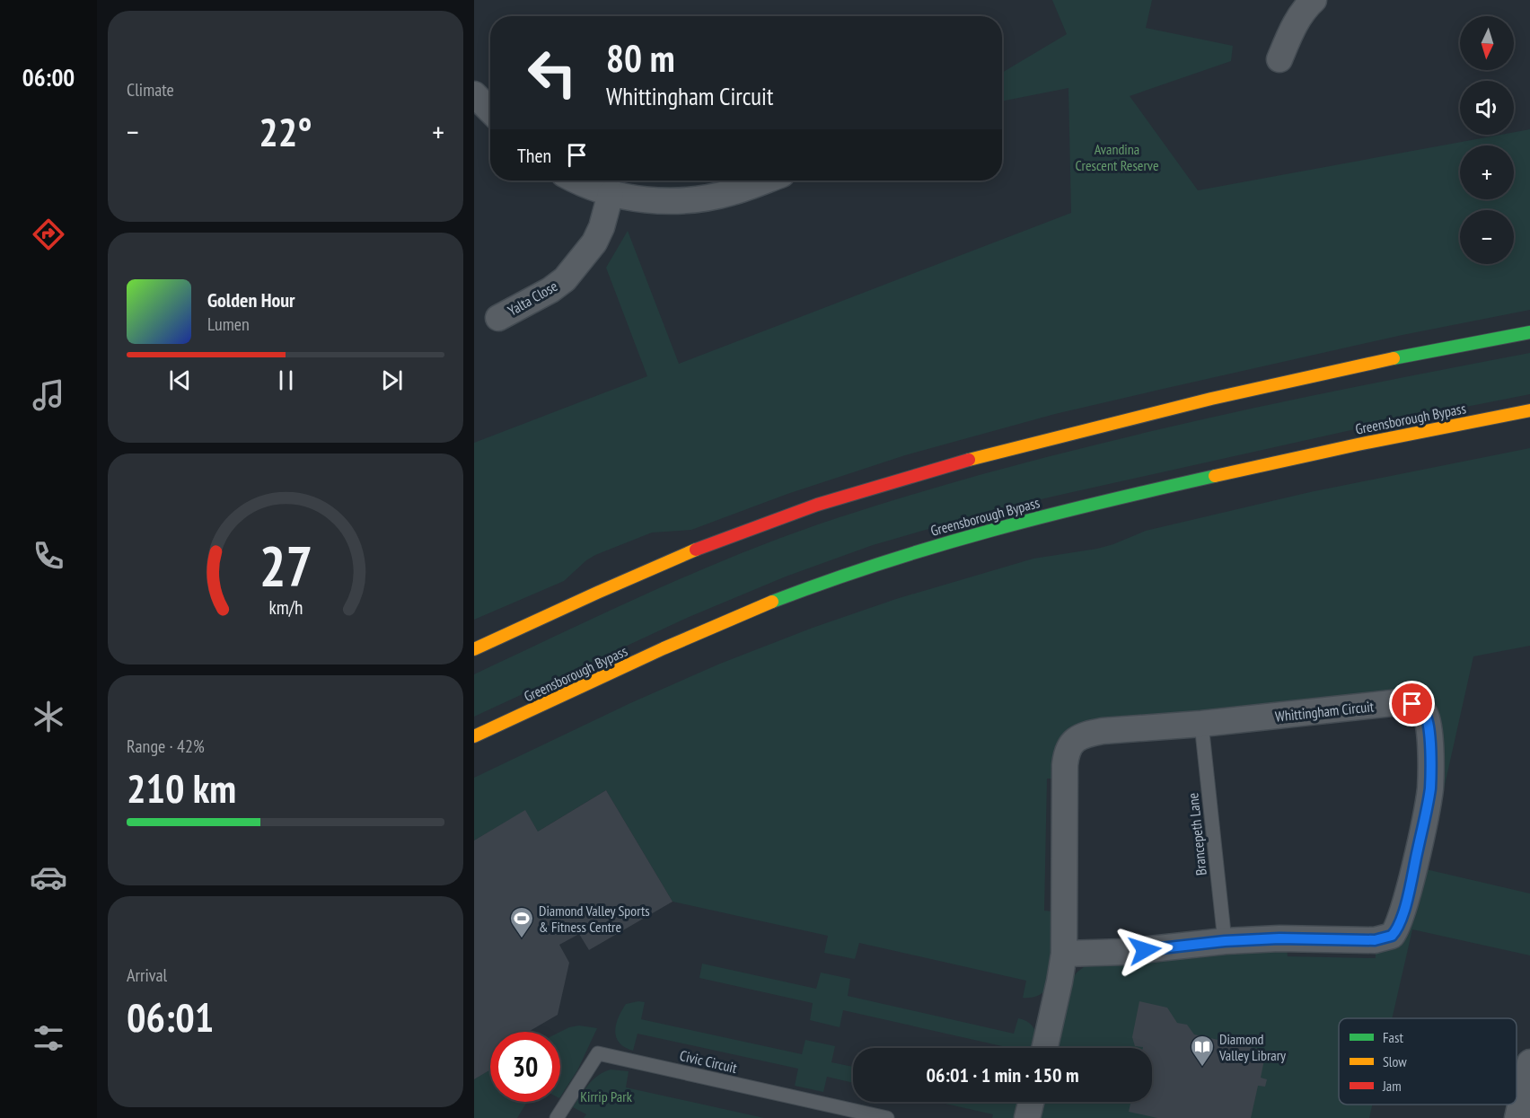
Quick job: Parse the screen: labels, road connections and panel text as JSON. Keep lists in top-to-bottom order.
{
  "streets": {
    "highway": ["Greensborough Bypass"],
    "street": ["Yalta Close", "Whittingham Circuit"],
    "lane": ["Brancepeth Lane", "Civic Circuit"]
  },
  "crossings": [
    ["Whittingham Circuit", "Brancepeth Lane"]
  ],
  "parks": ["Avandina Crescent Reserve", "Kirrip Park"],
  "places": {
    "sports": ["Diamond Valley Sports & Fitness Centre"],
    "library": ["Diamond Valley Library"]
  },
  "legend": ["Fast", "Slow", "Jam"],
  "north": "bottom",
  "page": {
    "tabs": "06:00",
    "tile": [
      "Climate",
      ["Range · 42%", "210 km"],
      ["Arrival", "06:01"]
    ],
    "map_buttons": ["+", "−"],
    "turn": ["80 m", "Whittingham Circuit"],
    "heat": ["−", "22°", "+"],
    "then": "Then",
    "song": ["Golden Hour", "Lumen"],
    "limit": "30",
    "trip": "06:01 · 1 min · 150 m",
    "gauge": ["27", "km/h"]
  }
}
